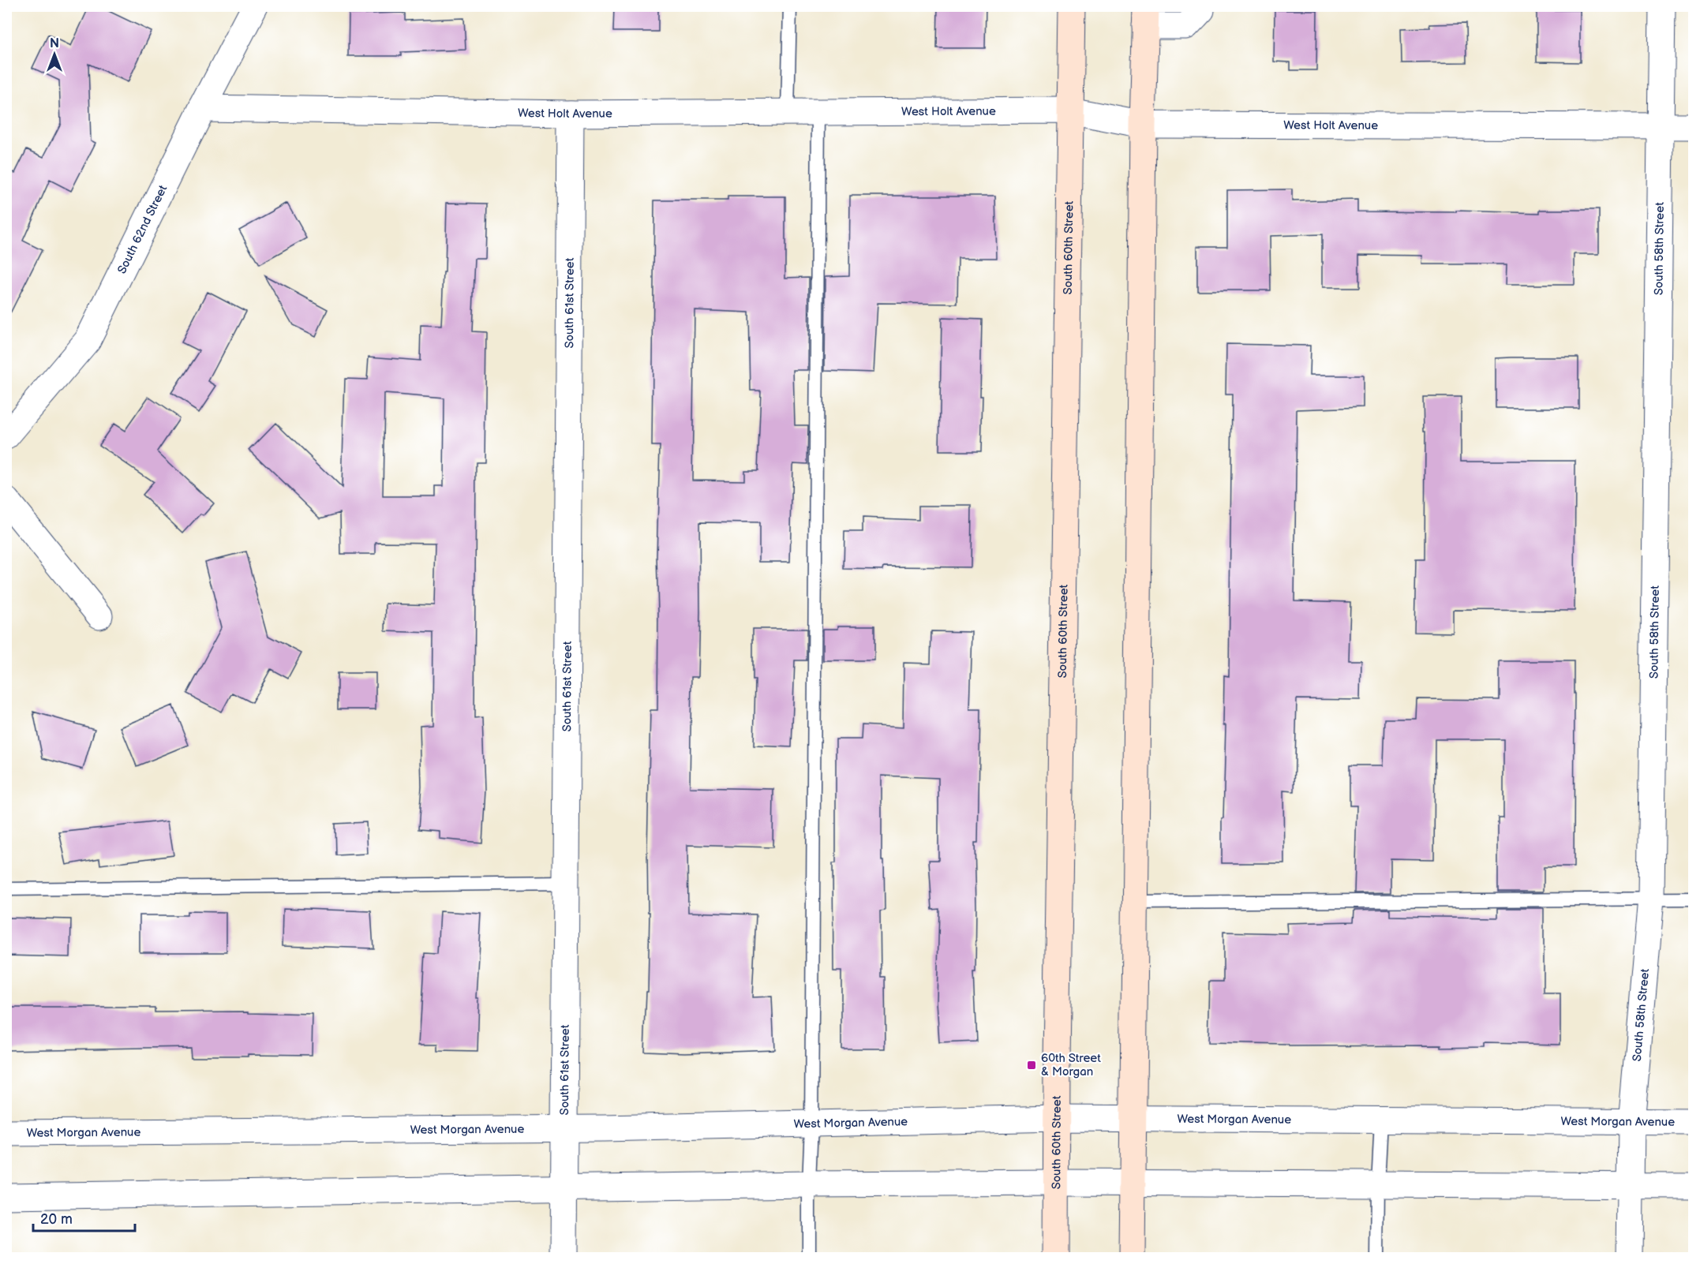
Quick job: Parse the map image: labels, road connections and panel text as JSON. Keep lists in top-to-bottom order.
{
  "streets": {
    "main road": ["South 60th Street"],
    "street": [
      "West Holt Avenue",
      "South 62nd Street",
      "South 58th Street",
      "South 61st Street",
      "West Morgan Avenue"
    ]
  },
  "crossings": [
    ["West Holt Avenue", "South 62nd Street"],
    ["West Holt Avenue", "South 60th Street"],
    ["West Holt Avenue", "South 58th Street"],
    ["West Holt Avenue", "South 61st Street"],
    ["South 60th Street", "West Morgan Avenue"],
    ["South 58th Street", "West Morgan Avenue"],
    ["South 61st Street", "West Morgan Avenue"]
  ],
  "places": {
    "transit": ["60th Street & Morgan"]
  },
  "scale_bar": "20 m",
  "north": "top"
}
